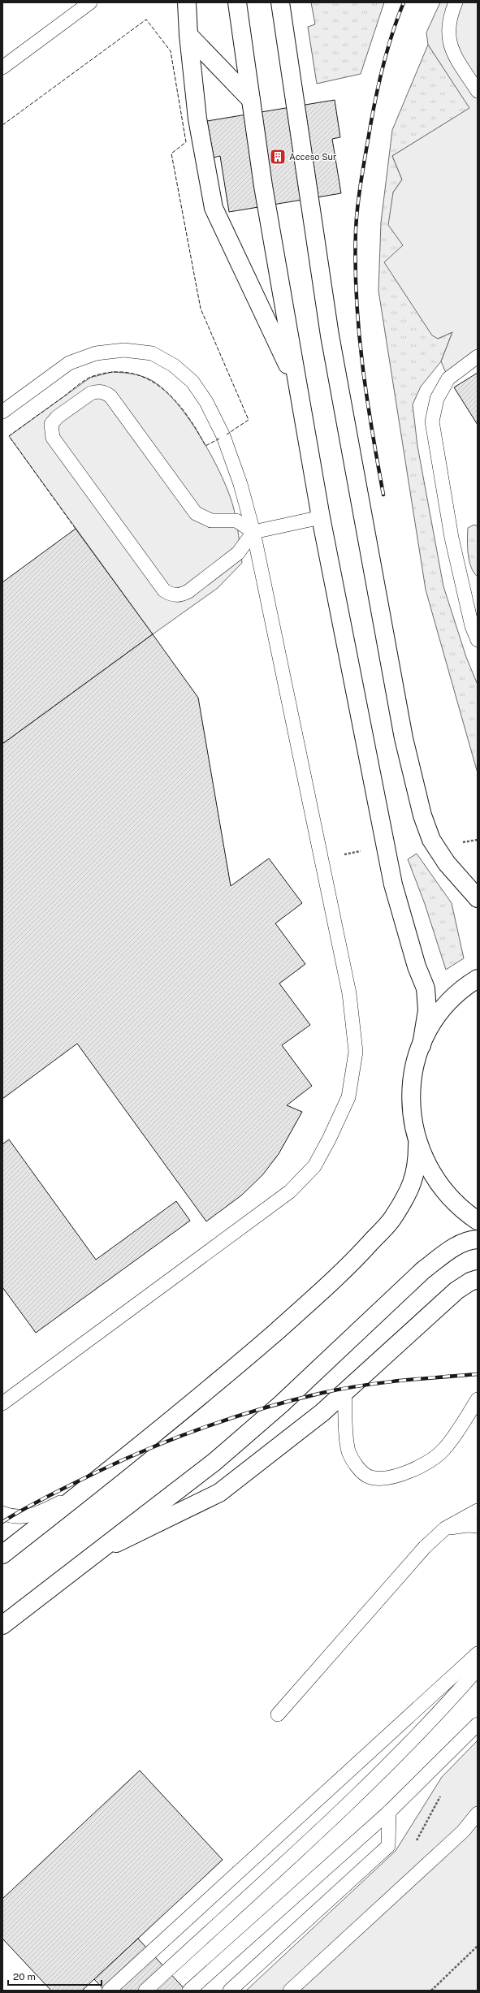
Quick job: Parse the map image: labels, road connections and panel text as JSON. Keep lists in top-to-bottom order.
{
  "places": {
    "building": ["Acceso Sur"]
  },
  "scale_bar": "20 m"
}
